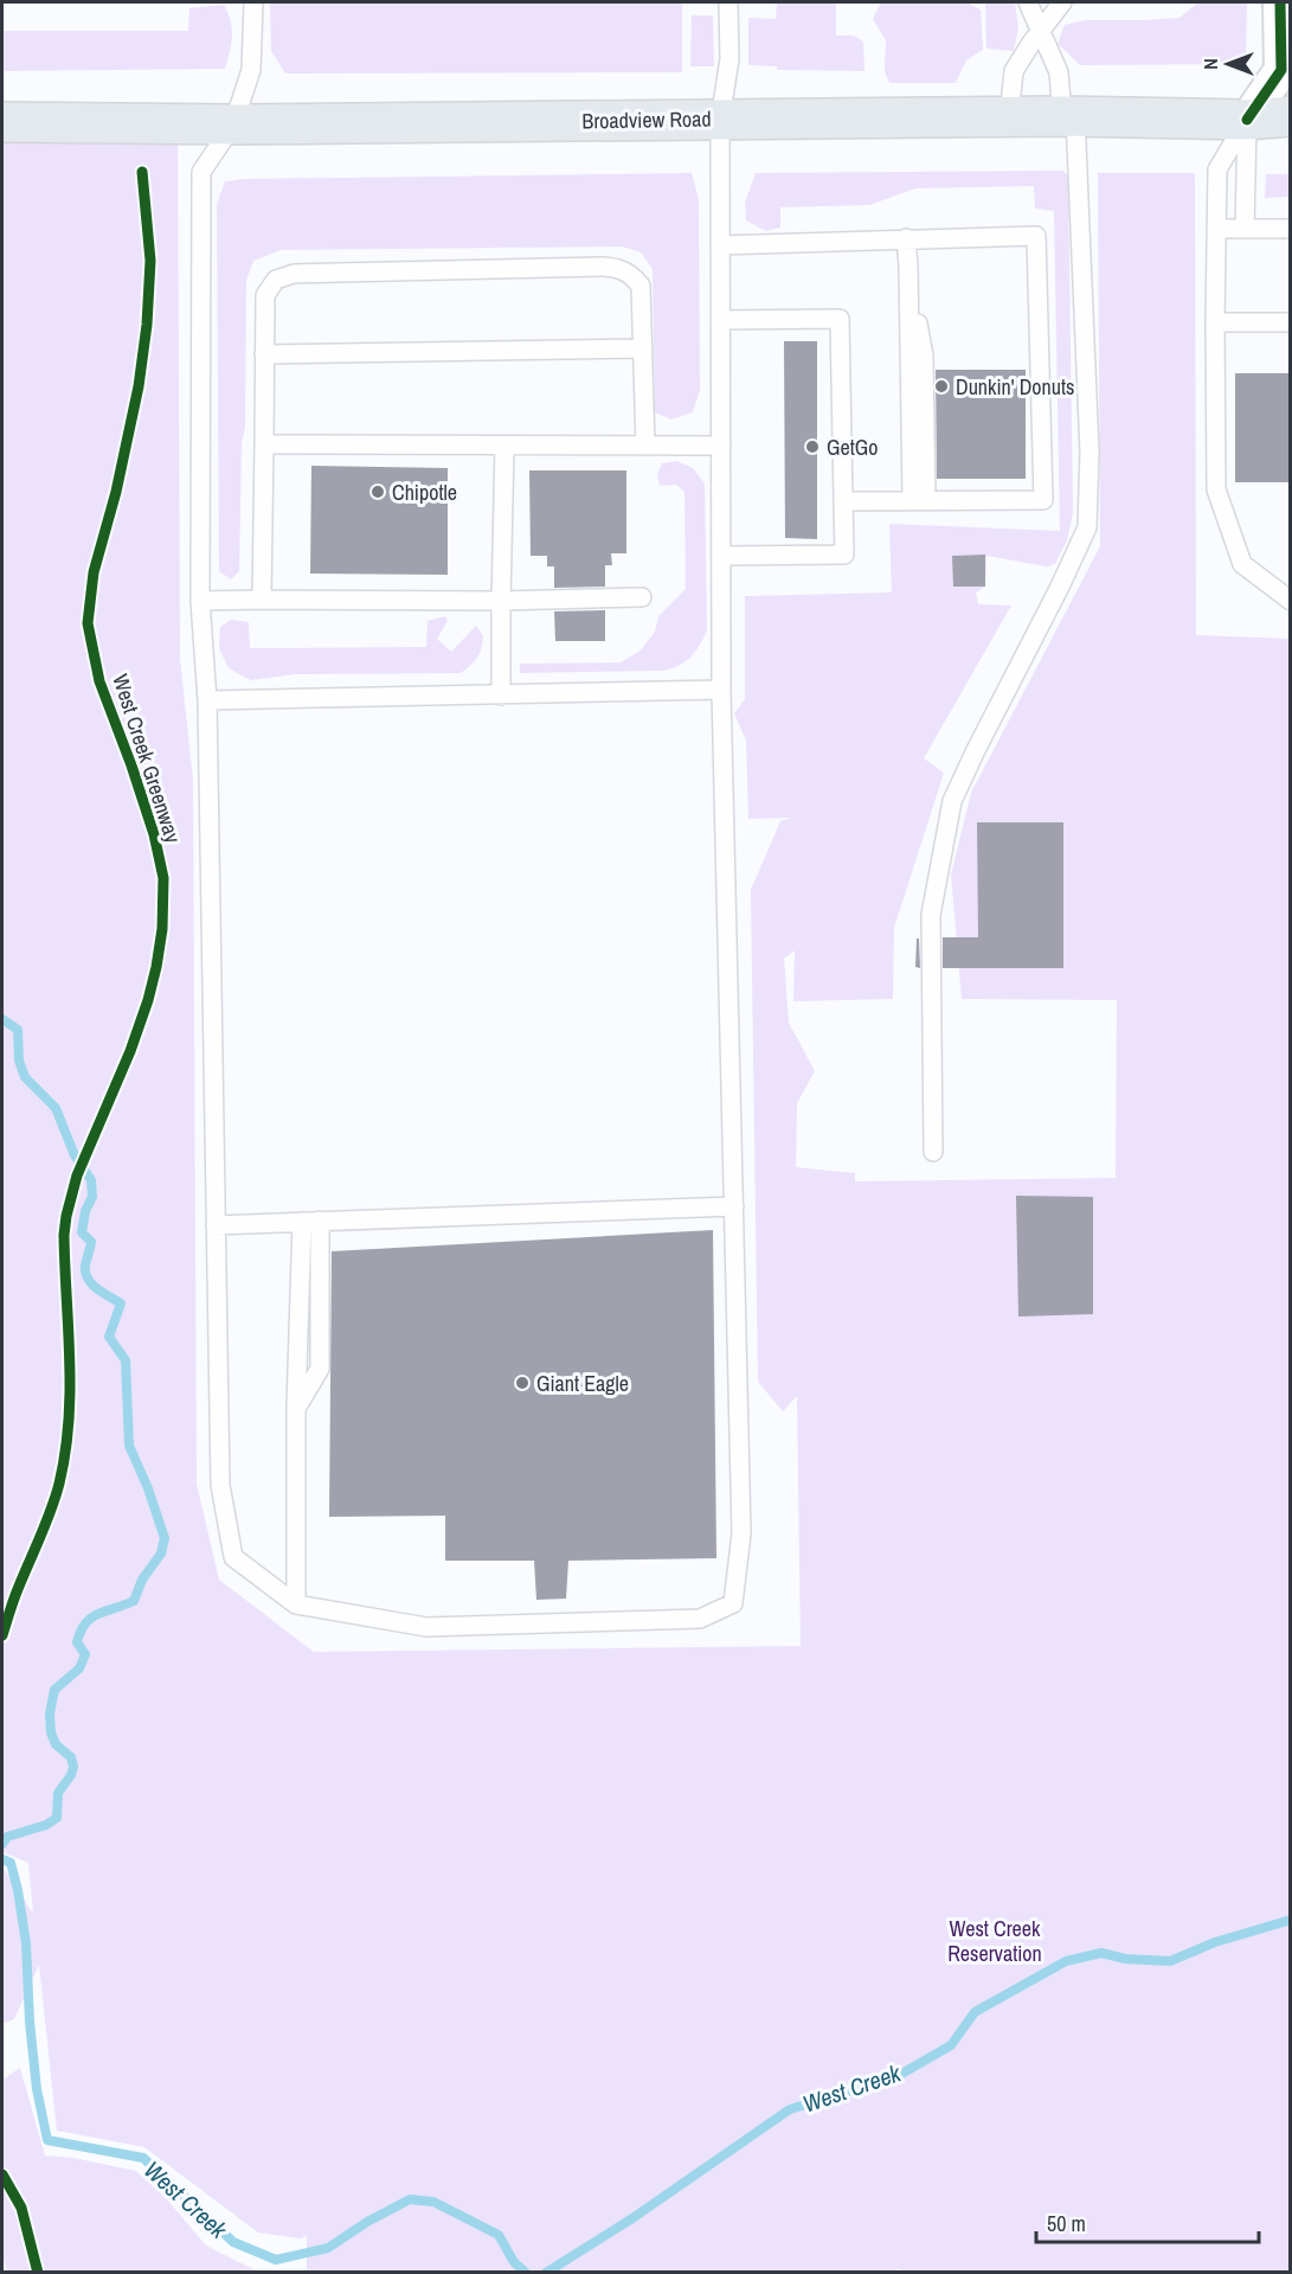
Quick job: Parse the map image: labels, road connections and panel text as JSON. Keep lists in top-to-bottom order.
{
  "streets": {
    "main road": ["Broadview Road"],
    "cycle path": ["West Creek Greenway"]
  },
  "water": ["West Creek"],
  "parks": ["West Creek Reservation"],
  "places": [
    "Dunkin' Donuts",
    "GetGo",
    "Chipotle",
    "Giant Eagle"
  ],
  "scale_bar": "50 m",
  "north": "left"
}
